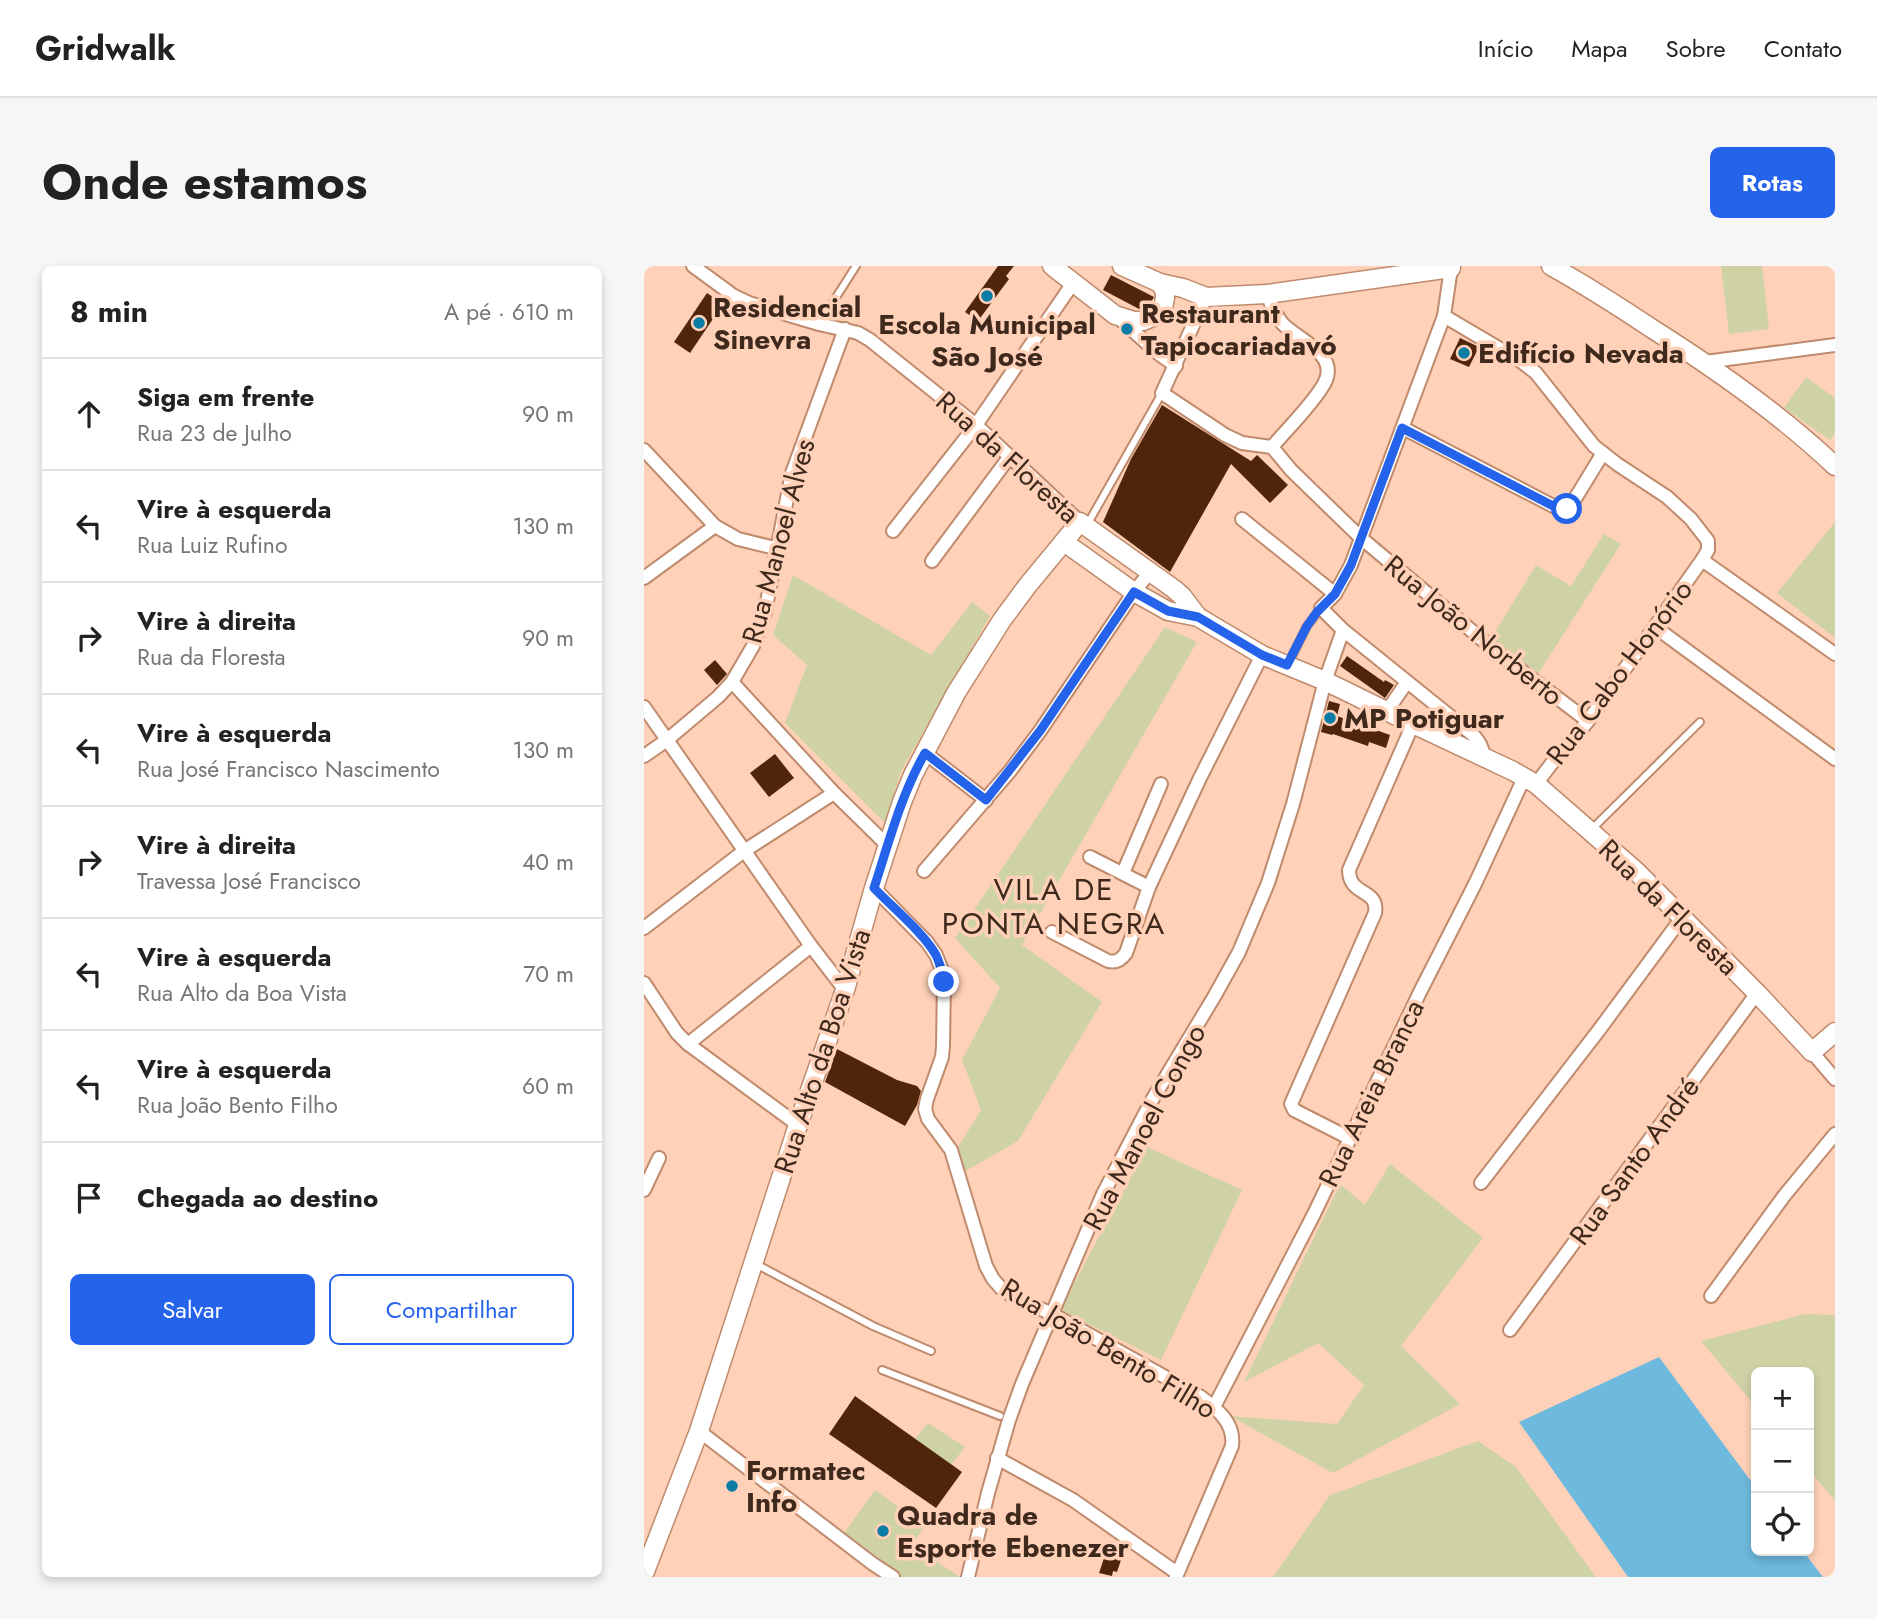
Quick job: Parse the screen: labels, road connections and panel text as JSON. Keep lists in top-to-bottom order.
{
  "streets": {
    "street": [
      "Rua da Floresta",
      "Rua Manoel Alves",
      "Rua João Norberto",
      "Rua Cabo Honório",
      "Rua Alto da Boa Vista",
      "Rua Areia Branca",
      "Rua Manoel Congo",
      "Rua Santo André",
      "Rua João Bento Filho"
    ]
  },
  "crossings": [
    ["Rua da Floresta", "Rua Manoel Alves"],
    ["Rua da Floresta", "Rua Cabo Honório"],
    ["Rua da Floresta", "Rua Alto da Boa Vista"],
    ["Rua da Floresta", "Rua Areia Branca"],
    ["Rua da Floresta", "Rua Manoel Congo"],
    ["Rua da Floresta", "Rua Santo André"],
    ["Rua João Norberto", "Rua Cabo Honório"],
    ["Rua Cabo Honório", "Rua Areia Branca"],
    ["Rua Alto da Boa Vista", "Rua João Bento Filho"],
    ["Rua Areia Branca", "Rua João Bento Filho"],
    ["Rua Manoel Congo", "Rua João Bento Filho"]
  ],
  "districts": ["VILA DE PONTA NEGRA"],
  "places": [
    "Escola Municipal São José",
    "Residencial Sinevra",
    "Restaurant Tapiocariadavó",
    "Edifício Nevada",
    "MP Potiguar",
    "Formatec Info",
    "Quadra de Esporte Ebenezer"
  ],
  "page": {
    "header": "Gridwalk",
    "nav": [
      "Início",
      "Mapa",
      "Sobre",
      "Contato"
    ],
    "title": "Onde estamos",
    "buttons": [
      "Rotas",
      ["Salvar", "Compartilhar"]
    ],
    "heading": ["8 min", "A pé · 610 m"],
    "list": [
      ["Siga em frente", "Rua 23 de Julho", "90 m"],
      ["Vire à esquerda", "Rua Luiz Rufino", "130 m"],
      ["Vire à direita", "Rua da Floresta", "90 m"],
      ["Vire à esquerda", "Rua José Francisco Nascimento", "130 m"],
      ["Vire à direita", "Travessa José Francisco", "40 m"],
      ["Vire à esquerda", "Rua Alto da Boa Vista", "70 m"],
      ["Vire à esquerda", "Rua João Bento Filho", "60 m"],
      "Chegada ao destino"
    ],
    "map_buttons": ["+", "−"]
  }
}
